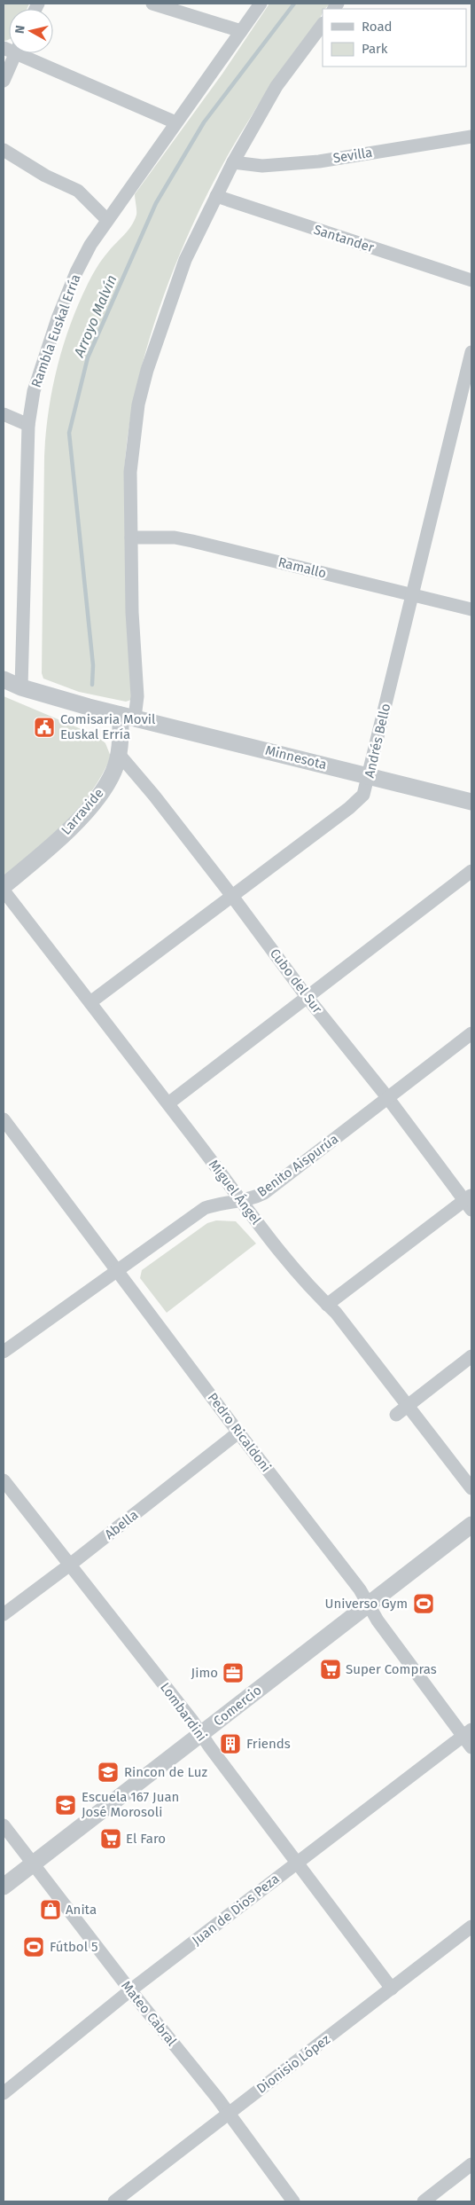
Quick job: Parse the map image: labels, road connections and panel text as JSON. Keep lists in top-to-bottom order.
{
  "streets": {
    "street": [
      "Sevilla",
      "Santander",
      "Rambla Euskal Erría",
      "Ramallo",
      "Andrés Bello",
      "Minnesota",
      "Larravide",
      "Cubo del Sur",
      "Benito Aispurúa",
      "Miguel Ángel",
      "Pedro Ricaldoni",
      "Abella",
      "Comercio",
      "Lombardini",
      "Juan de Dios Peza",
      "Mateo Cabral",
      "Dionisio López"
    ]
  },
  "crossings": [
    ["Rambla Euskal Erría", "Minnesota"],
    ["Ramallo", "Andrés Bello"],
    ["Andrés Bello", "Minnesota"],
    ["Andrés Bello", "Cubo del Sur"],
    ["Andrés Bello", "Miguel Ángel"],
    ["Minnesota", "Larravide"],
    ["Larravide", "Cubo del Sur"],
    ["Cubo del Sur", "Benito Aispurúa"],
    ["Benito Aispurúa", "Miguel Ángel"],
    ["Benito Aispurúa", "Pedro Ricaldoni"],
    ["Pedro Ricaldoni", "Abella"],
    ["Pedro Ricaldoni", "Comercio"],
    ["Pedro Ricaldoni", "Juan de Dios Peza"],
    ["Abella", "Lombardini"],
    ["Comercio", "Lombardini"],
    ["Comercio", "Mateo Cabral"],
    ["Lombardini", "Juan de Dios Peza"],
    ["Lombardini", "Dionisio López"],
    ["Juan de Dios Peza", "Mateo Cabral"],
    ["Mateo Cabral", "Dionisio López"]
  ],
  "water": ["Arroyo Malvín"],
  "places": {
    "public building": ["Comisaria Movil Euskal Erría"],
    "sports": ["Universo Gym", "Fútbol 5"],
    "supermarket": ["Super Compras", "El Faro"],
    "office": ["Jimo"],
    "building": ["Friends"],
    "school or university": ["Rincon de Luz", "Escuela 167 Juan José Morosoli"],
    "shop": ["Anita"]
  },
  "legend": ["Road", "Park"],
  "north": "left"
}
